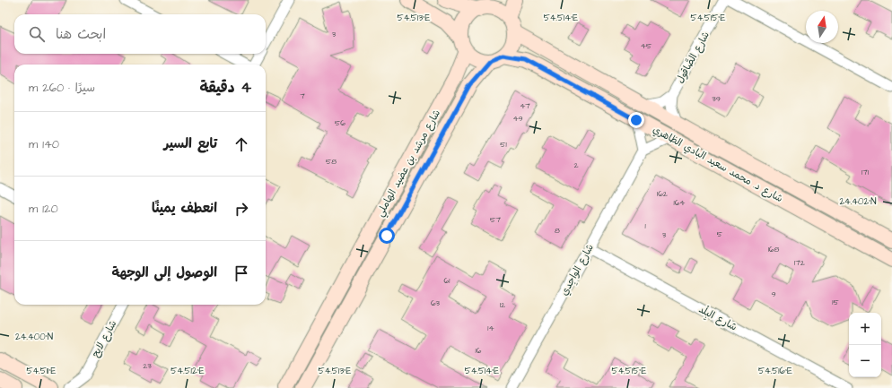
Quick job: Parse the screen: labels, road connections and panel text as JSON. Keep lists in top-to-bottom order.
{
  "streets": {
    "street": [
      "شارع الصَّاقول",
      "شارع مرشد بن عضيد الهاملي",
      "شارع د. محمد سعيد البادي الظاهري",
      "شارع الواجِدي",
      "شارع البِلْد",
      "شارع لايح"
    ]
  },
  "crossings": [
    ["شارع الصَّاقول", "شارع د. محمد سعيد البادي الظاهري"],
    ["شارع مرشد بن عضيد الهاملي", "شارع د. محمد سعيد البادي الظاهري"],
    ["شارع الواجِدي", "شارع البِلْد"]
  ],
  "house_numbers": [
    "3",
    "45",
    "7",
    "39",
    "47",
    "49",
    "56",
    "51",
    "58",
    "2",
    "171",
    "162",
    "164",
    "57",
    "1",
    "8",
    "5",
    "3",
    "168",
    "172",
    "61",
    "9",
    "15",
    "63",
    "12",
    "14",
    "16",
    "23"
  ],
  "north": "top",
  "page": {
    "search": "ابحث هنا",
    "heading": ["4 دقيقة", "سيرًا · 260 m"],
    "list": [
      ["تابع السير", "140 m"],
      ["انعطف يمينًا", "120 m"],
      "الوصول إلى الوجهة"
    ],
    "map_buttons": ["+", "−"]
  },
  "coordinates": [
    "54.513°E",
    "54.514°E",
    "54.515°E",
    "24.402°N",
    "24.400°N",
    "54.511°E",
    "54.512°E",
    "54.516°E"
  ]
}
